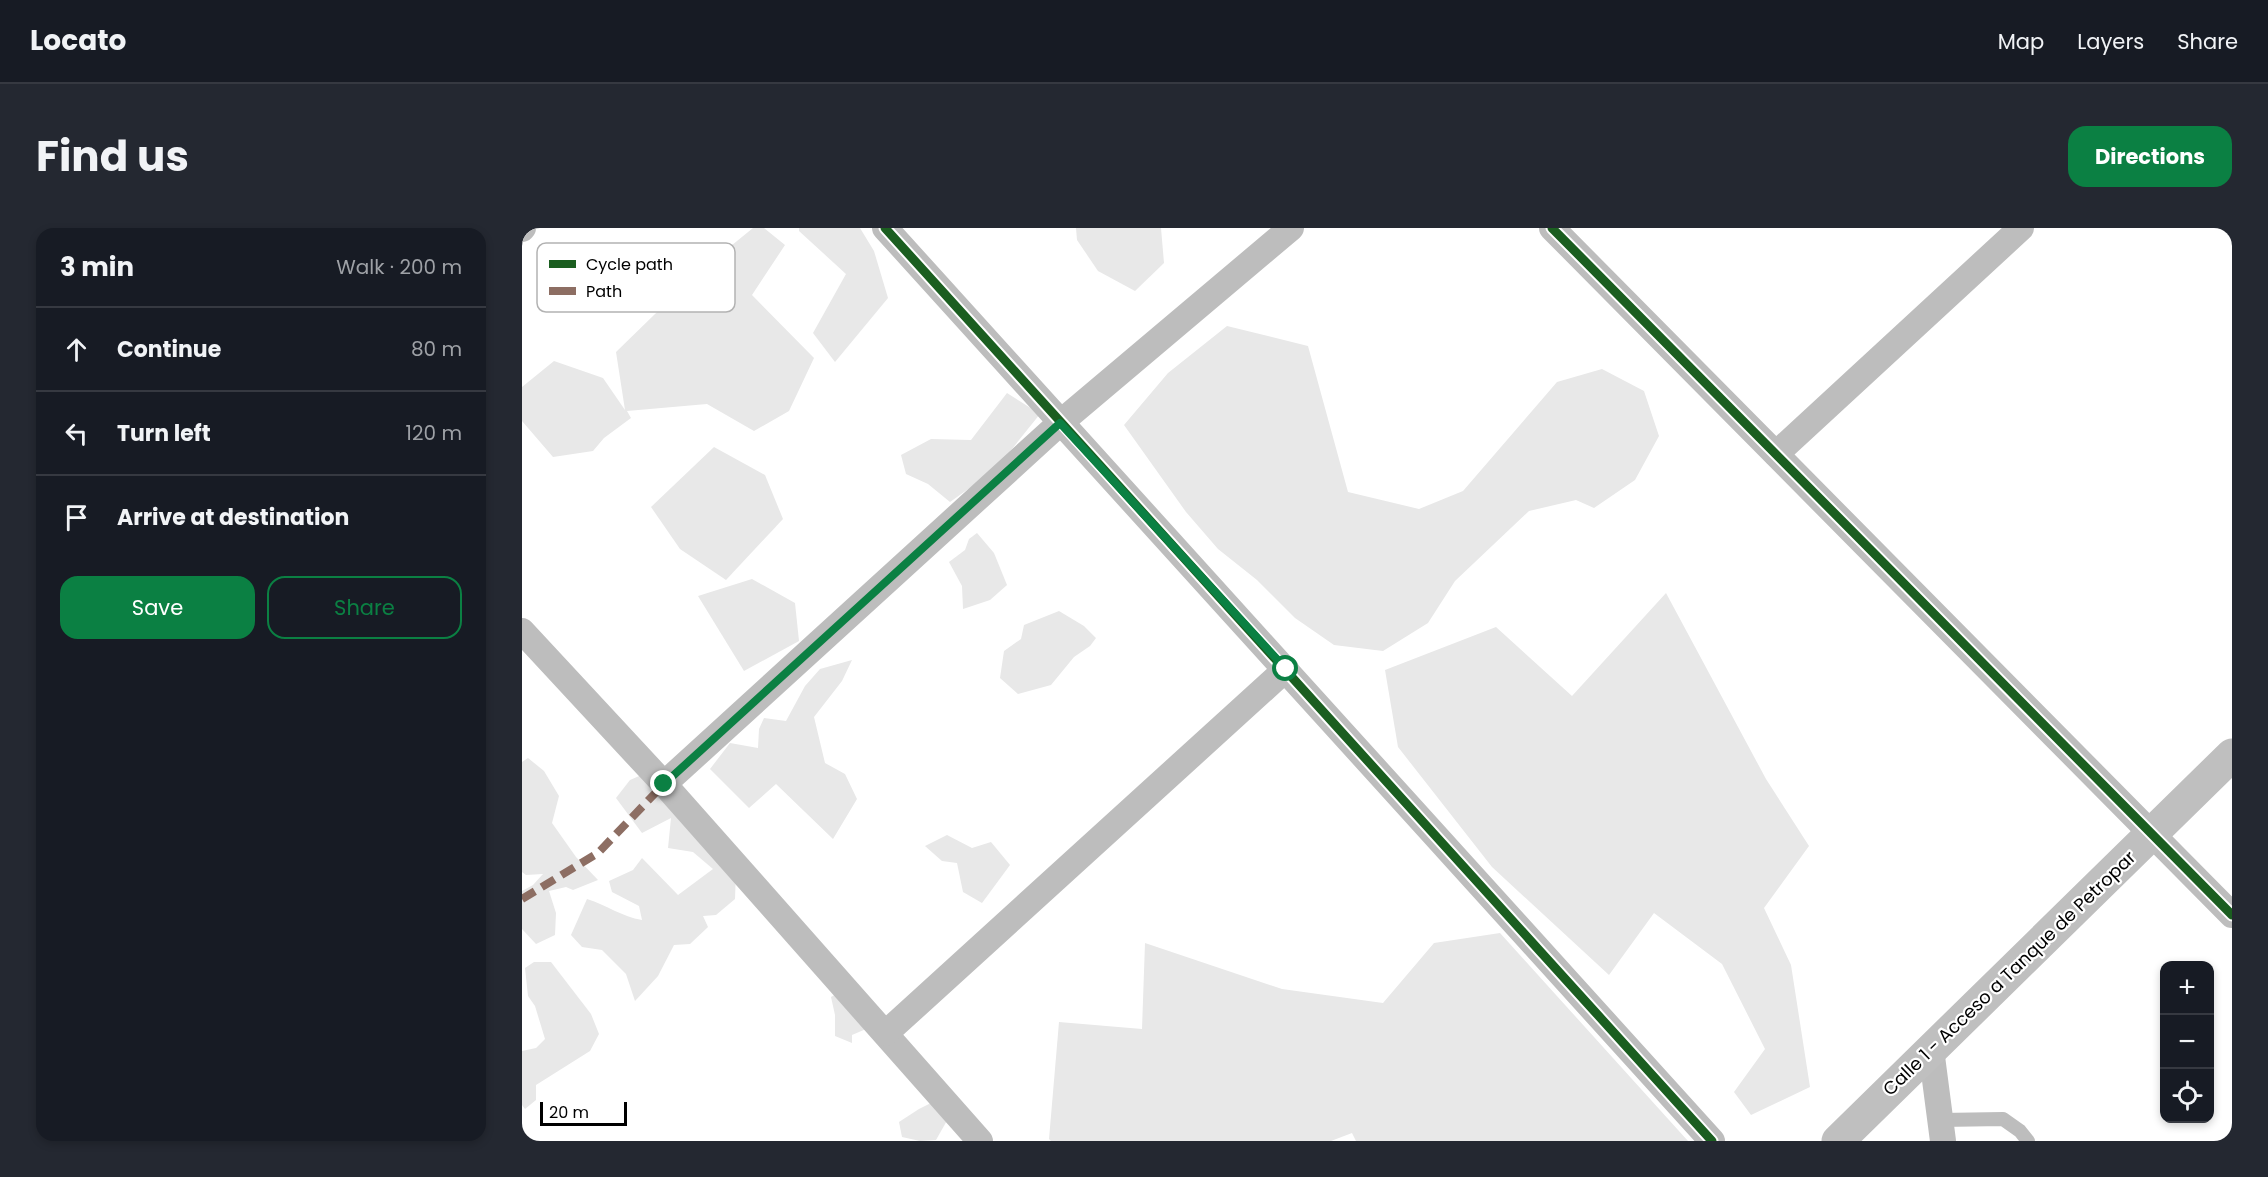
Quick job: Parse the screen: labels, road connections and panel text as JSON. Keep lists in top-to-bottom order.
{
  "streets": {
    "street": ["Calle 1 - Acceso a Tanque de Petropar"]
  },
  "legend": ["Cycle path", "Path"],
  "scale_bar": "20 m",
  "page": {
    "header": "Locato",
    "nav": ["Map", "Layers", "Share"],
    "title": "Find us",
    "buttons": [
      "Directions",
      ["Save", "Share"]
    ],
    "heading": ["3 min", "Walk · 200 m"],
    "list": [
      ["Continue", "80 m"],
      ["Turn left", "120 m"],
      "Arrive at destination"
    ],
    "map_buttons": ["+", "−"],
    "scale": "20 m"
  }
}
